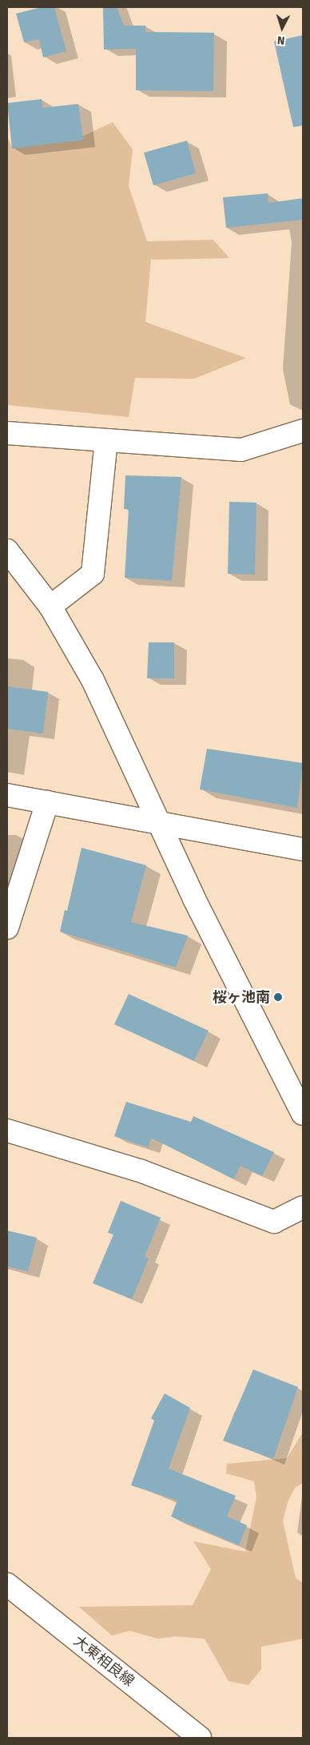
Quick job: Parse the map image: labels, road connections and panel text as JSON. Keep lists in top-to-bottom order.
{
  "streets": {
    "street": ["大東相良線"]
  },
  "places": ["桜ヶ池南"],
  "north": "bottom"
}
